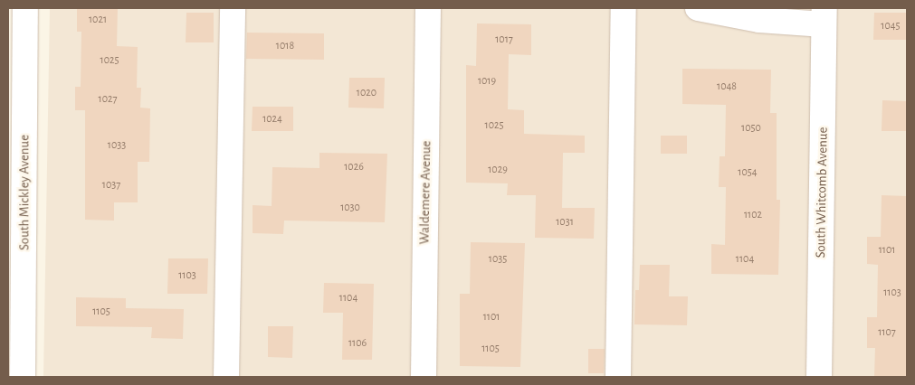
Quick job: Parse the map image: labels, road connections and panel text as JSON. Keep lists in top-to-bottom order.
{
  "streets": {
    "street": ["South Mickley Avenue", "Waldemere Avenue", "South Whitcomb Avenue"]
  },
  "house_numbers": [
    "1021",
    "1045",
    "1017",
    "1018",
    "1025",
    "1019",
    "1048",
    "1020",
    "1027",
    "1024",
    "1025",
    "1050",
    "1033",
    "1026",
    "1029",
    "1054",
    "1037",
    "1030",
    "1102",
    "1031",
    "1101",
    "1035",
    "1104",
    "1103",
    "1103",
    "1104",
    "1105",
    "1101",
    "1107",
    "1106",
    "1105"
  ]
}
